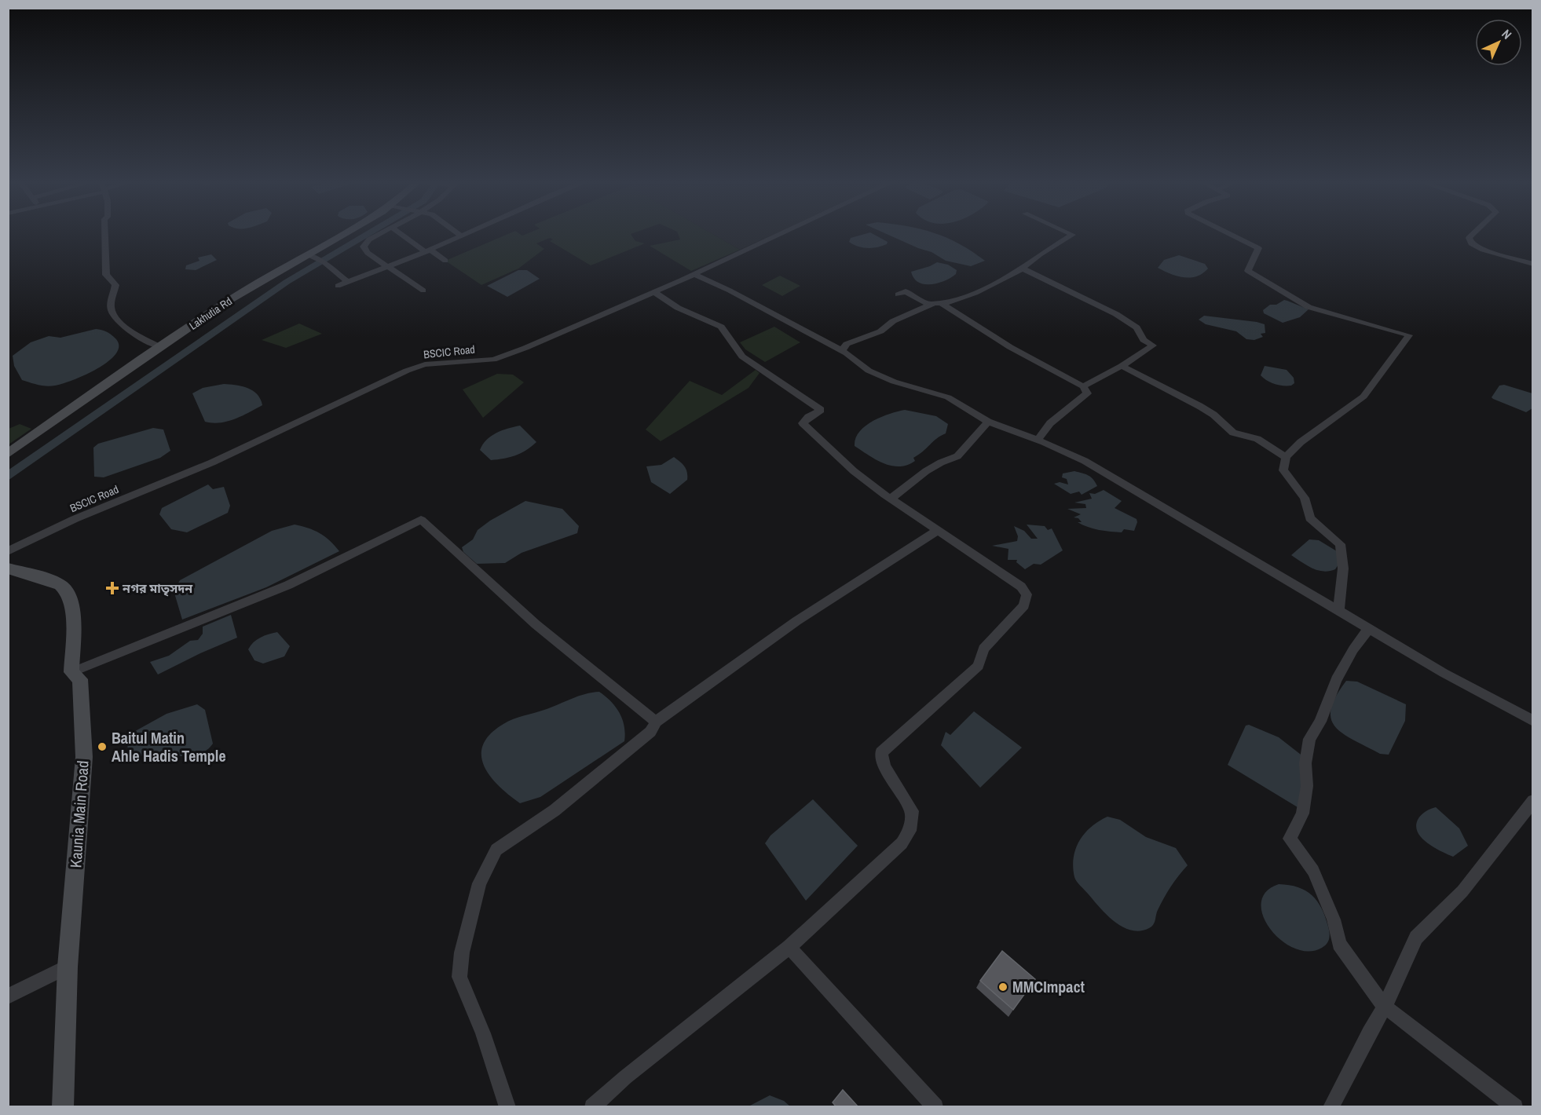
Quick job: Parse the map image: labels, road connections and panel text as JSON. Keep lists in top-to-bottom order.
{
  "streets": {
    "street": ["Lakhutia Rd", "BSCIC Road", "Kaunia Main Road"]
  },
  "places": {
    "health": ["নগর মাতৃসদন"],
    "other": ["Baitul Matin Ahle Hadis Temple", "MMCImpact"]
  },
  "north": "top right"
}
